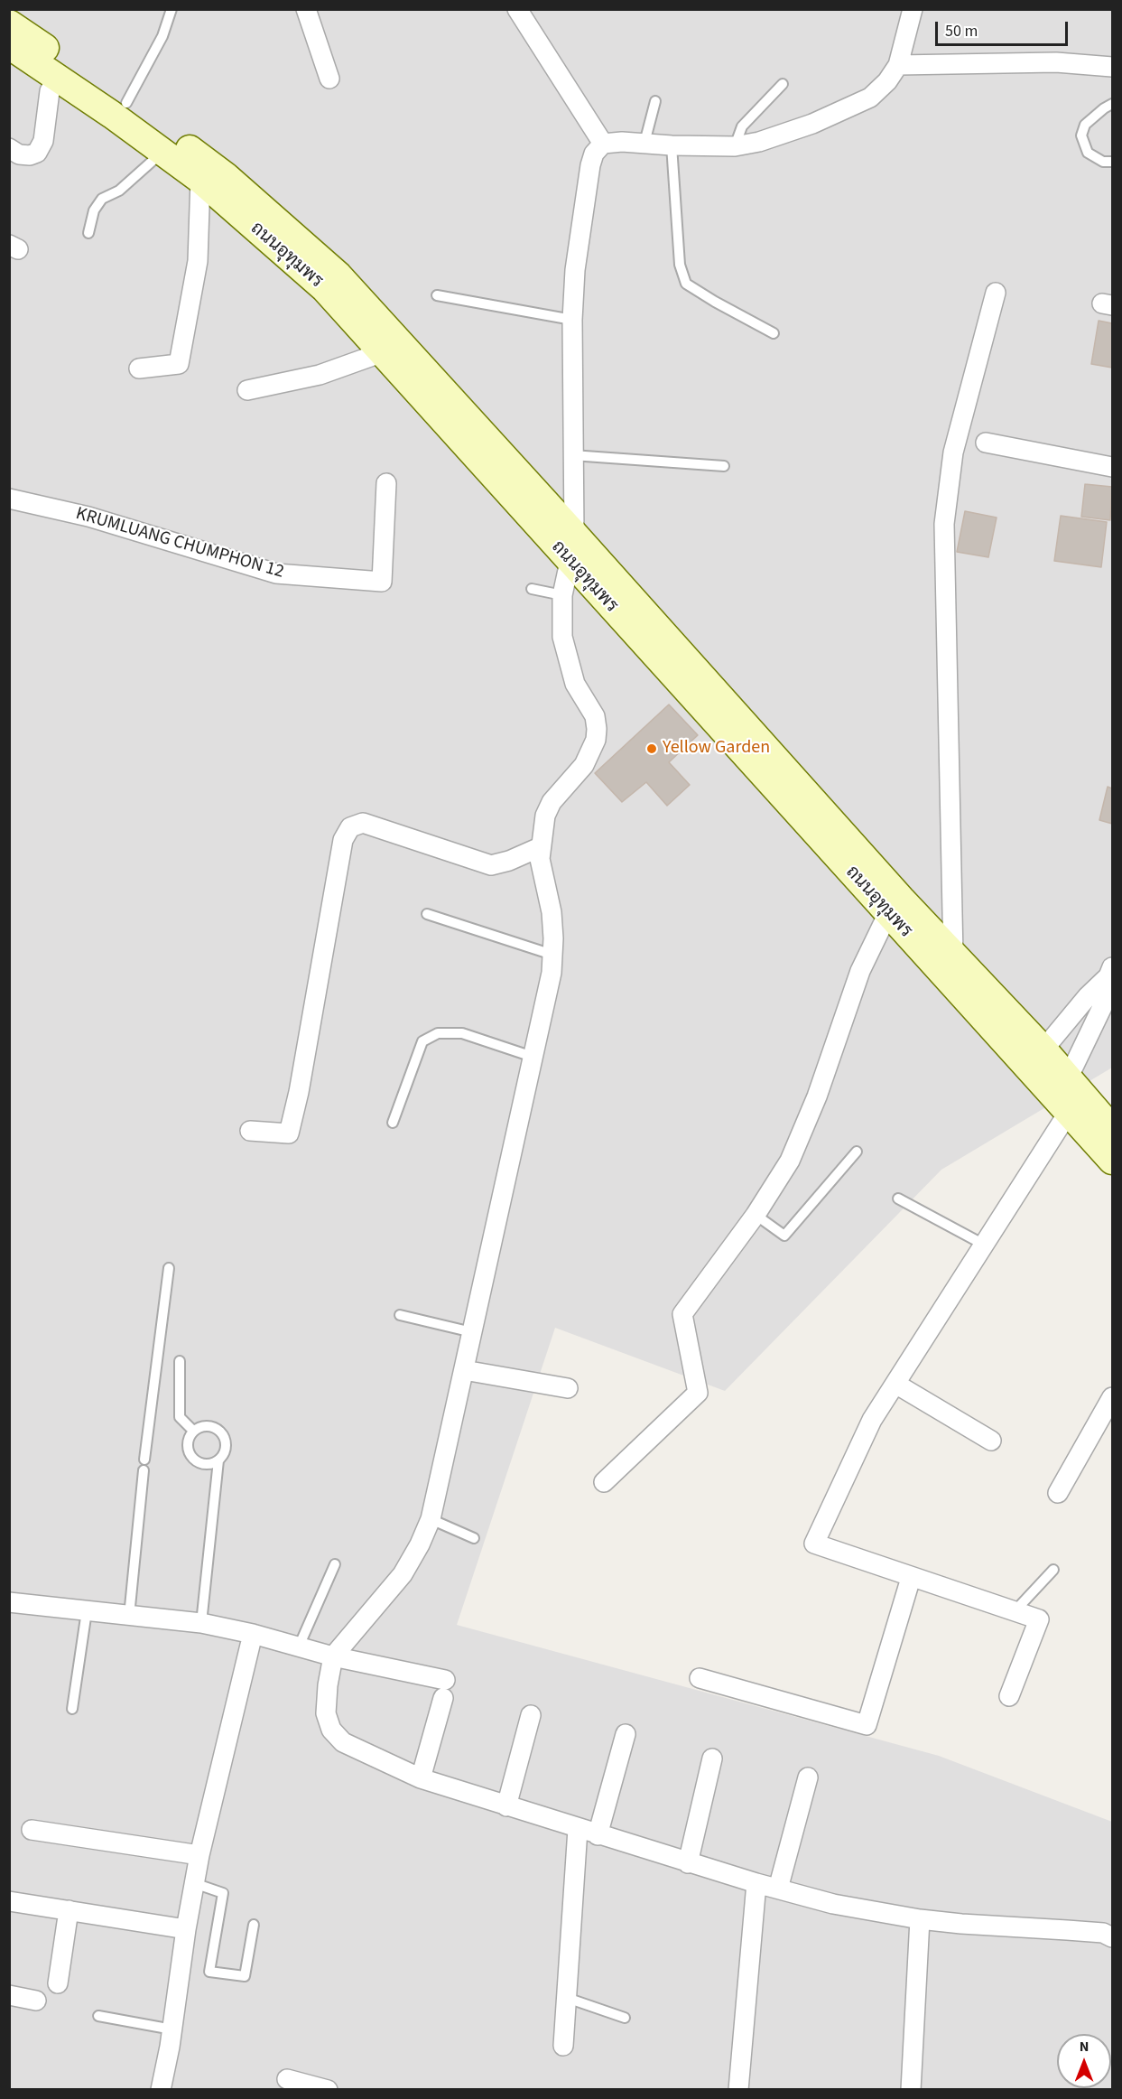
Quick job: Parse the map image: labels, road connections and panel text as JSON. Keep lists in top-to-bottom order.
{
  "streets": {
    "street": ["ถนนอุทุมพร", "KRUMLUANG CHUMPHON 12"]
  },
  "places": ["Yellow Garden"],
  "scale_bar": "50 m",
  "north": "top"
}
